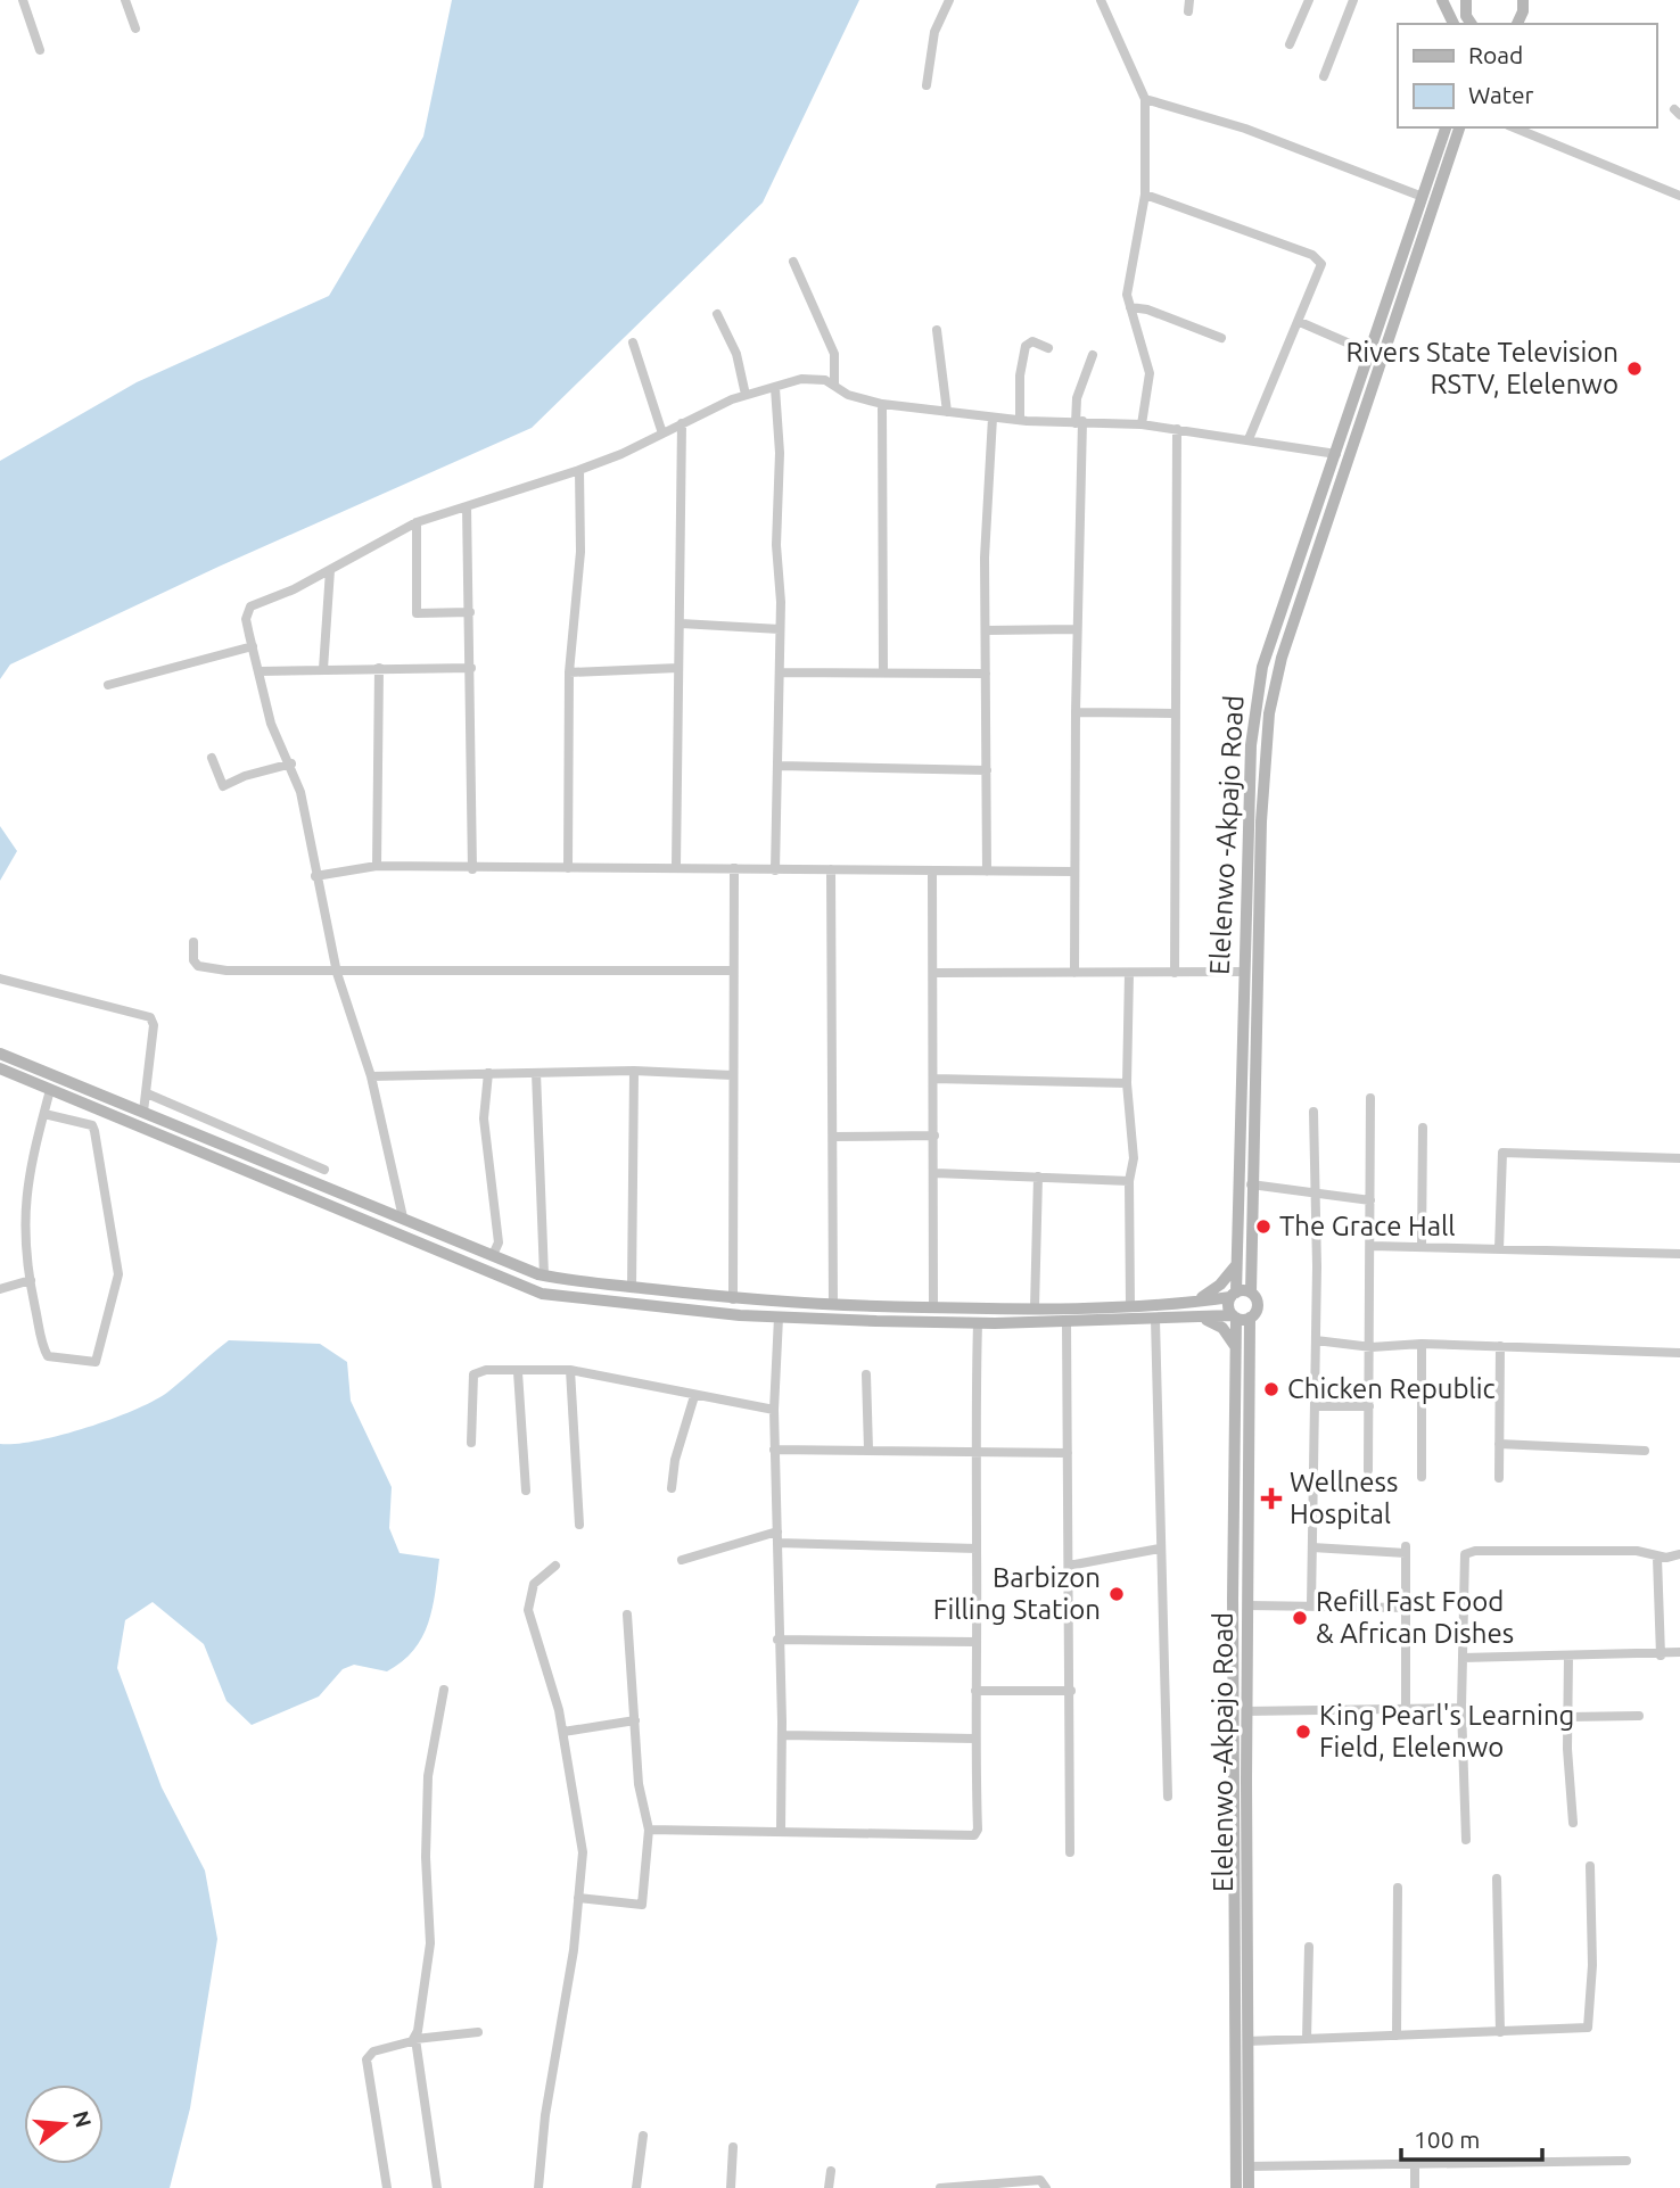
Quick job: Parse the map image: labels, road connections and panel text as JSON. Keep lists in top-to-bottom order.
{
  "streets": {
    "main road": ["Elelenwo -Akpajo Road"]
  },
  "places": {
    "other": [
      "Rivers State Television RSTV, Elelenwo",
      "The Grace Hall",
      "Chicken Republic",
      "Barbizon Filling Station",
      "Refill Fast Food & African Dishes",
      "King Pearl's Learning Field, Elelenwo"
    ],
    "health": ["Wellness Hospital"]
  },
  "legend": ["Road", "Water"],
  "scale_bar": "100 m",
  "north": "right"
}
